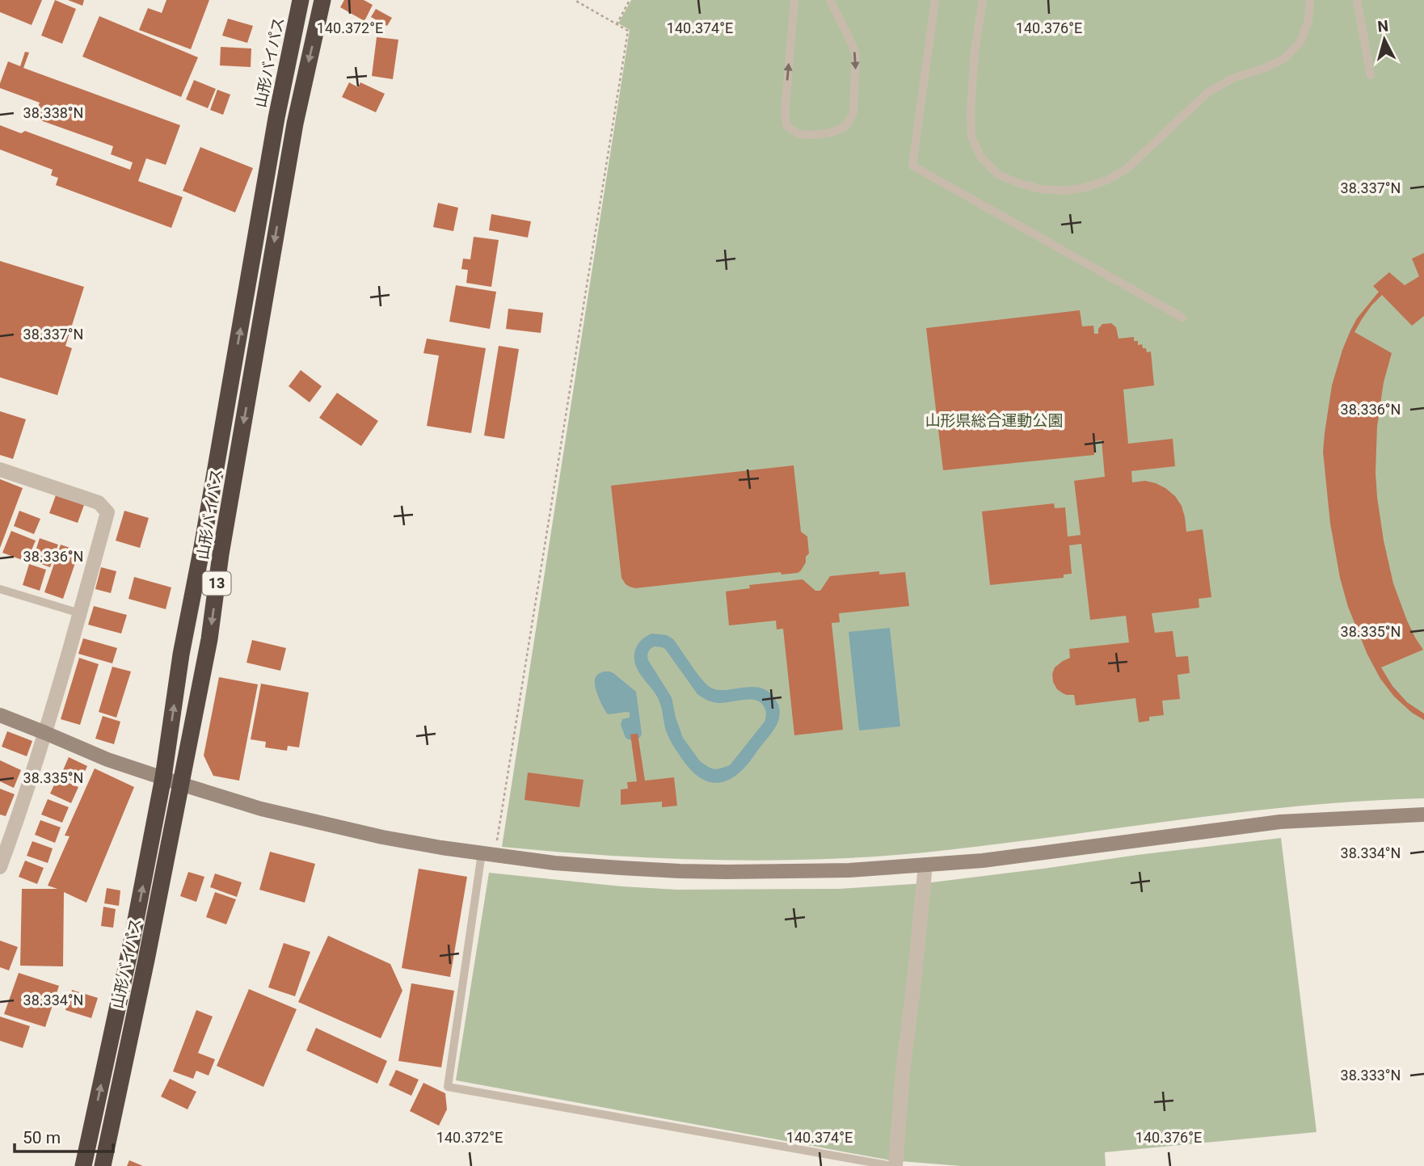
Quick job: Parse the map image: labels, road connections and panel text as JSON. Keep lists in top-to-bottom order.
{
  "streets": {
    "highway": ["山形バイパス", "13"]
  },
  "parks": ["山形県総合運動公園"],
  "scale_bar": "50 m",
  "north": "top",
  "coordinates": [
    "140.372°E",
    "140.374°E",
    "140.376°E",
    "38.338°N",
    "38.337°N",
    "38.336°N",
    "38.335°N",
    "38.334°N",
    "38.333°N"
  ]
}
